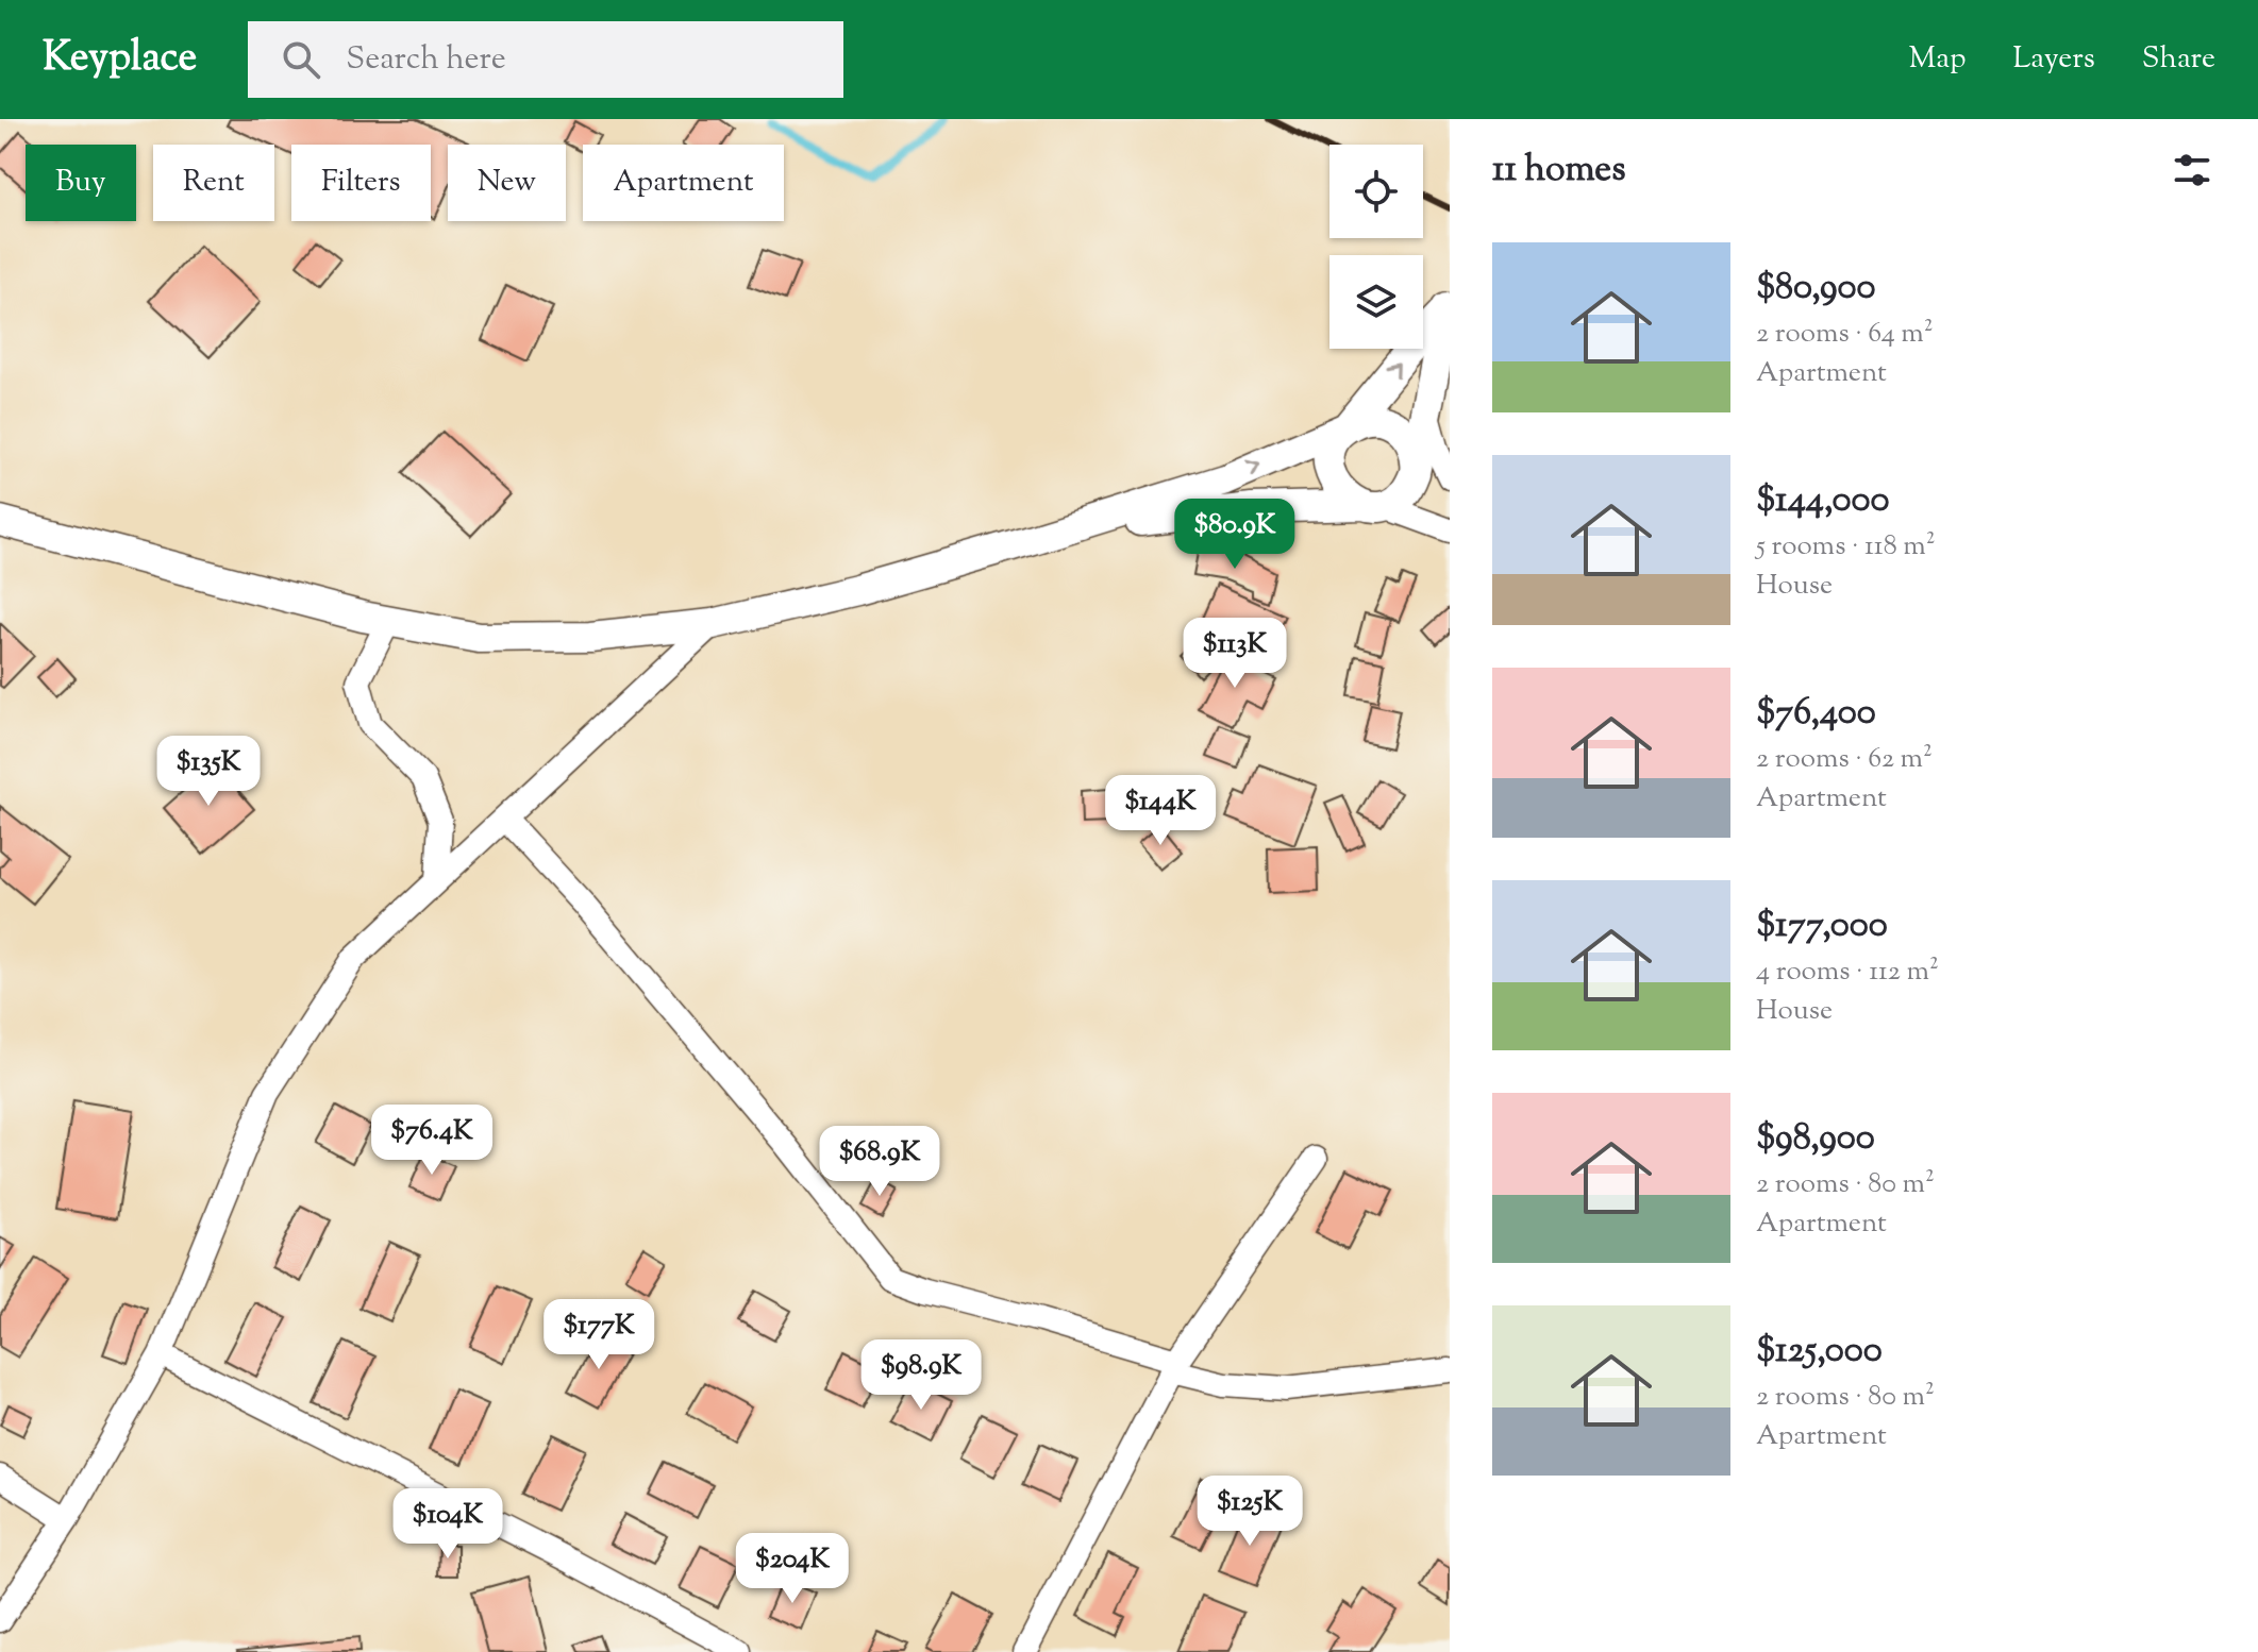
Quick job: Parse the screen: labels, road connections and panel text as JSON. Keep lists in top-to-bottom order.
{
  "page": {
    "header": "Keyplace",
    "search": "Search here",
    "nav": ["Map", "Layers", "Share"],
    "heading": "11 homes",
    "chip": [
      "Buy",
      "Rent",
      "Filters",
      "New",
      "Apartment"
    ],
    "list": [
      {
        "name": "$80,900",
        "note": "2 rooms · 64 m² · Apartment"
      },
      {
        "name": "$144,000",
        "note": "5 rooms · 118 m² · House"
      },
      {
        "name": "$76,400",
        "note": "2 rooms · 62 m² · Apartment"
      },
      {
        "name": "$177,000",
        "note": "4 rooms · 112 m² · House"
      },
      {
        "name": "$98,900",
        "note": "2 rooms · 80 m² · Apartment"
      },
      {
        "name": "$125,000",
        "note": "2 rooms · 80 m² · Apartment"
      }
    ],
    "price": [
      "$80.9K",
      "$113K",
      "$135K",
      "$144K",
      "$76.4K",
      "$68.9K",
      "$177K",
      "$98.9K",
      "$125K",
      "$104K",
      "$204K"
    ]
  }
}
